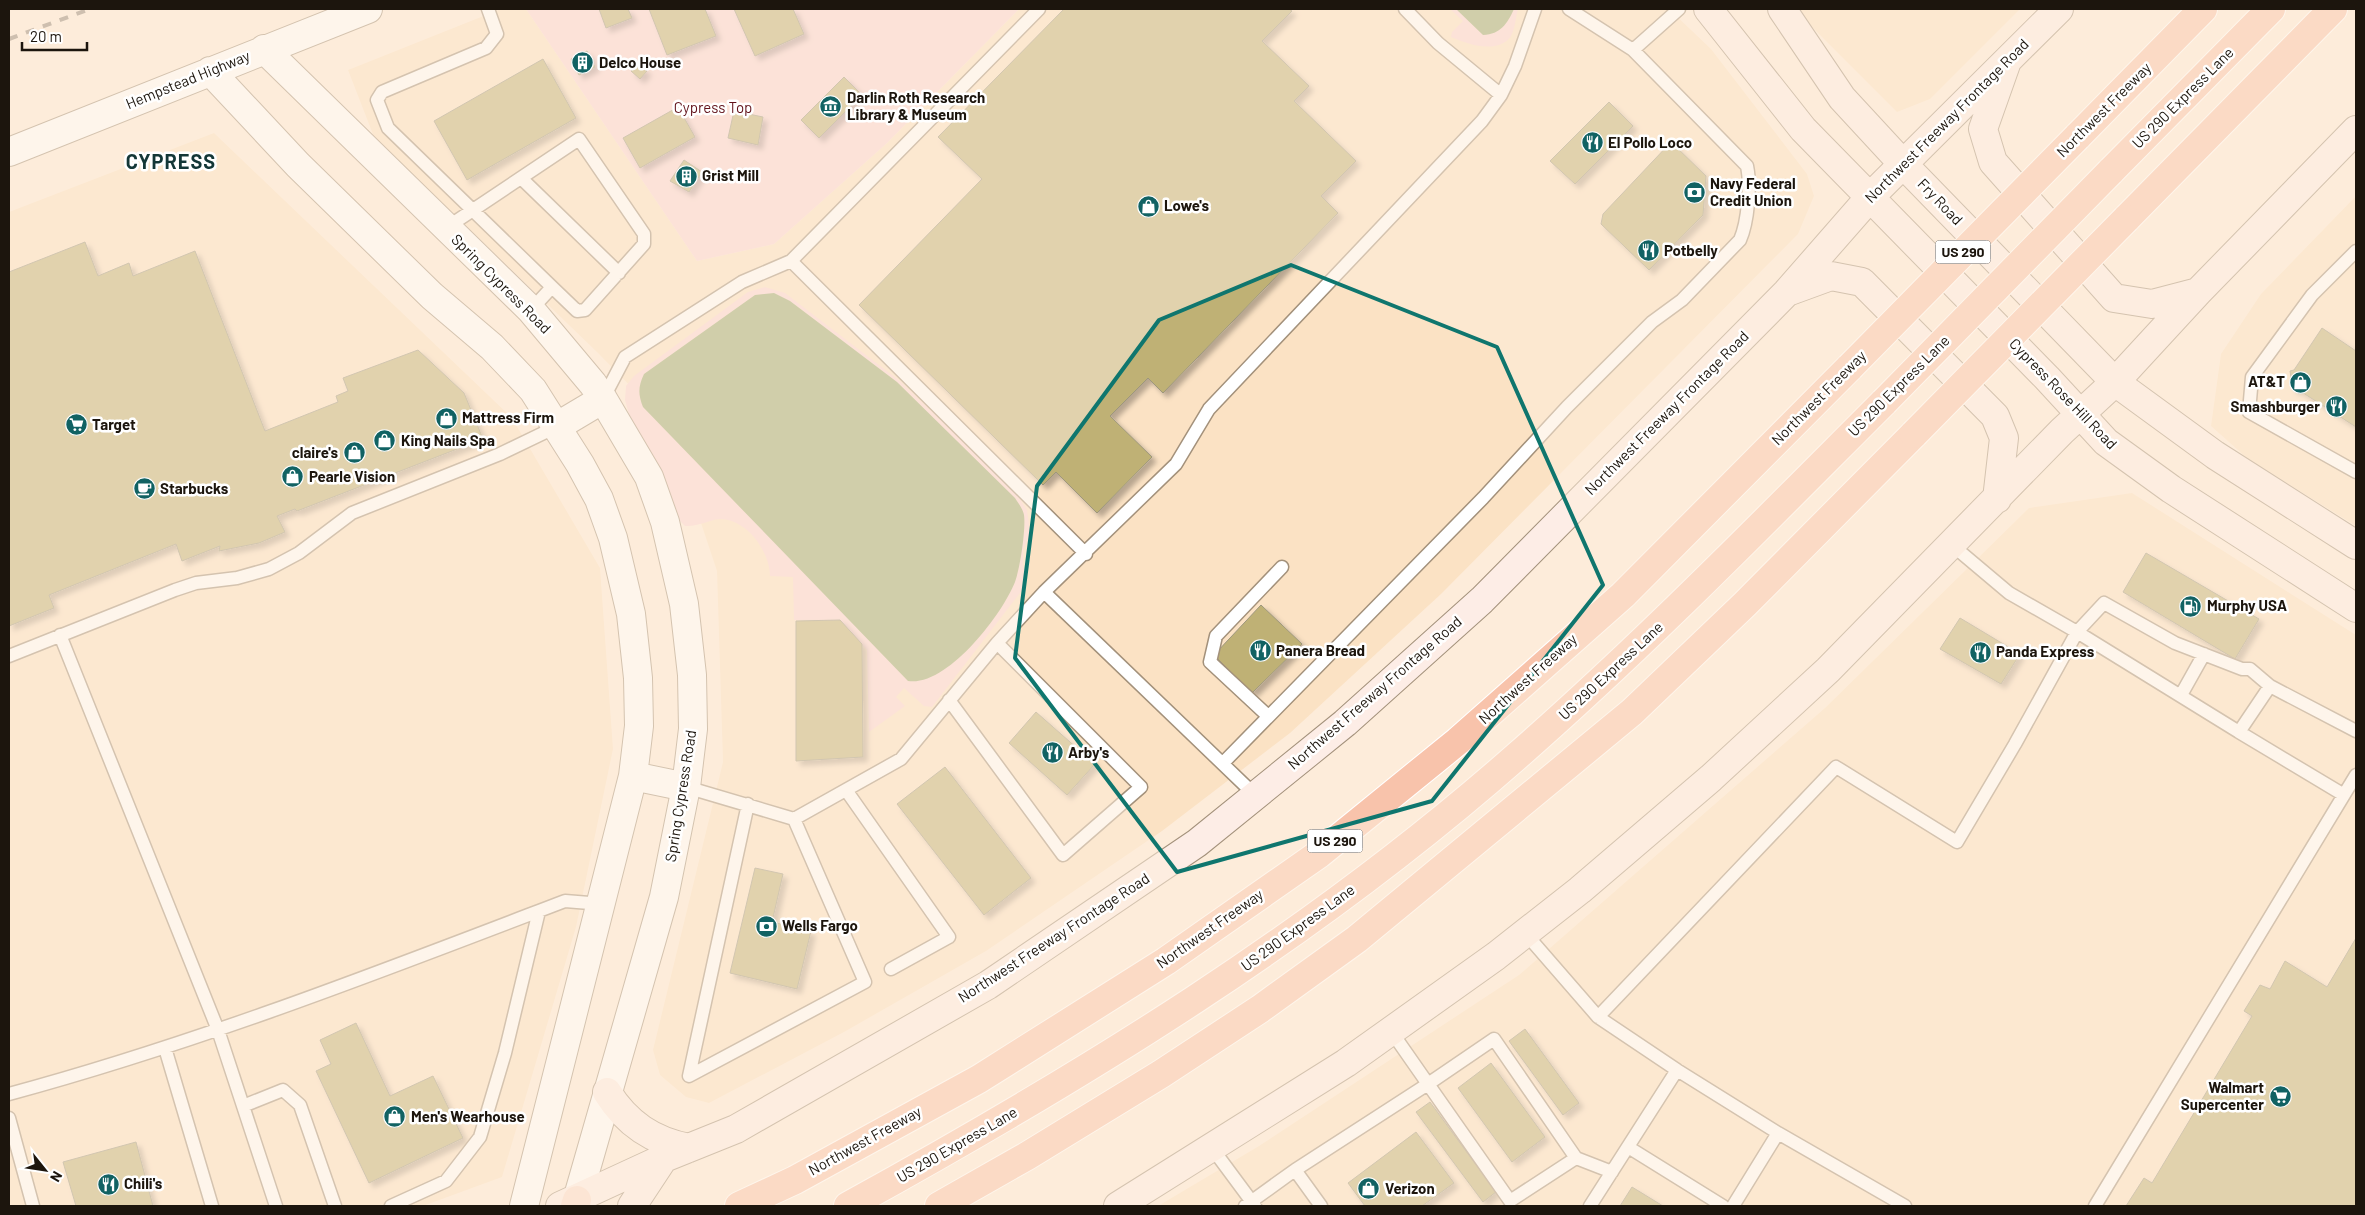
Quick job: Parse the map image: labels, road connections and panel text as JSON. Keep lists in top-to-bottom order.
{
  "streets": {
    "highway": ["US 290 Express Lane", "Northwest Freeway", "US 290"],
    "main road": ["Northwest Freeway Frontage Road", "Fry Road", "Cypress Rose Hill Road"],
    "street": ["Hempstead Highway", "Spring Cypress Road"]
  },
  "crossings": [
    ["Hempstead Highway", "Spring Cypress Road"],
    ["Northwest Freeway Frontage Road", "Fry Road"],
    ["Northwest Freeway Frontage Road", "Spring Cypress Road"],
    ["Northwest Freeway Frontage Road", "Cypress Rose Hill Road"]
  ],
  "districts": ["CYPRESS"],
  "parks": ["Cypress Top"],
  "places": {
    "building": ["Delco House", "Grist Mill"],
    "museum": ["Darlin Roth Research Library & Museum"],
    "restaurant": [
      "El Pollo Loco",
      "Potbelly",
      "Smashburger",
      "Panera Bread",
      "Panda Express",
      "Arby's",
      "Chili's"
    ],
    "bank": ["Navy Federal Credit Union", "Wells Fargo"],
    "shop": [
      "Lowe's",
      "AT&T",
      "Mattress Firm",
      "King Nails Spa",
      "claire's",
      "Pearle Vision",
      "Men's Wearhouse",
      "Verizon"
    ],
    "supermarket": ["Target", "Walmart Supercenter"],
    "cafe": ["Starbucks"],
    "fuel station": ["Murphy USA"]
  },
  "scale_bar": "20 m",
  "north": "bottom right"
}
